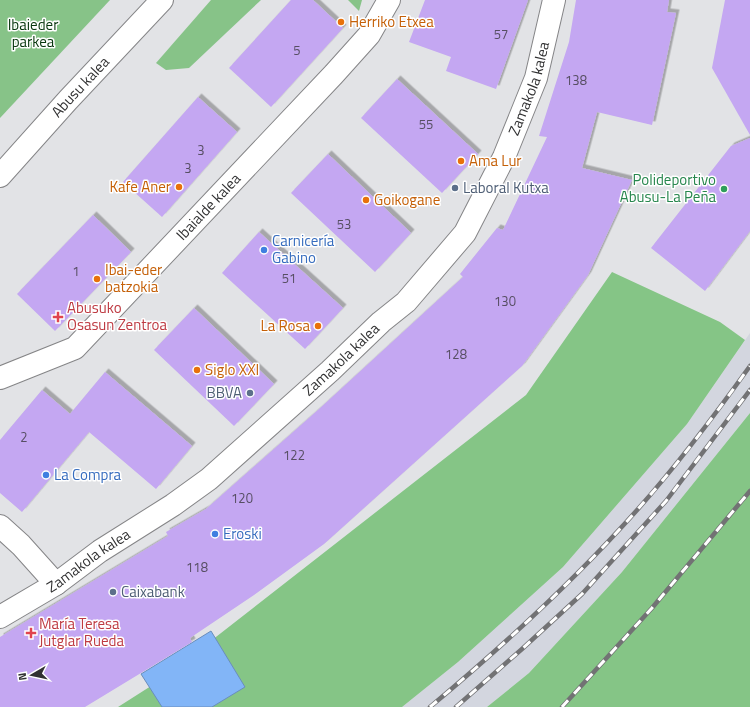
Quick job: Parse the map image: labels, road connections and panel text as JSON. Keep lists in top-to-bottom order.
{
  "streets": {
    "street": ["Abusu kalea", "Zamakola kalea", "Ibaialde kalea"]
  },
  "parks": ["Ibaieder parkea"],
  "places": {
    "other": [
      "Herriko Etxea",
      "Ama Lur",
      "Kafe Aner",
      "Laboral Kutxa",
      "Polideportivo Abusu-La Peña",
      "Goikogane",
      "Carnicería Gabino",
      "Ibai-eder batzokia",
      "La Rosa",
      "Siglo XXI",
      "BBVA",
      "La Compra",
      "Eroski",
      "Caixabank"
    ],
    "health": ["Abusuko Osasun Zentroa", "María Teresa Jutglar Rueda"]
  },
  "house_numbers": [
    "57",
    "5",
    "138",
    "55",
    "3",
    "3",
    "53",
    "1",
    "51",
    "130",
    "128",
    "2",
    "122",
    "120",
    "118"
  ],
  "north": "left"
}
